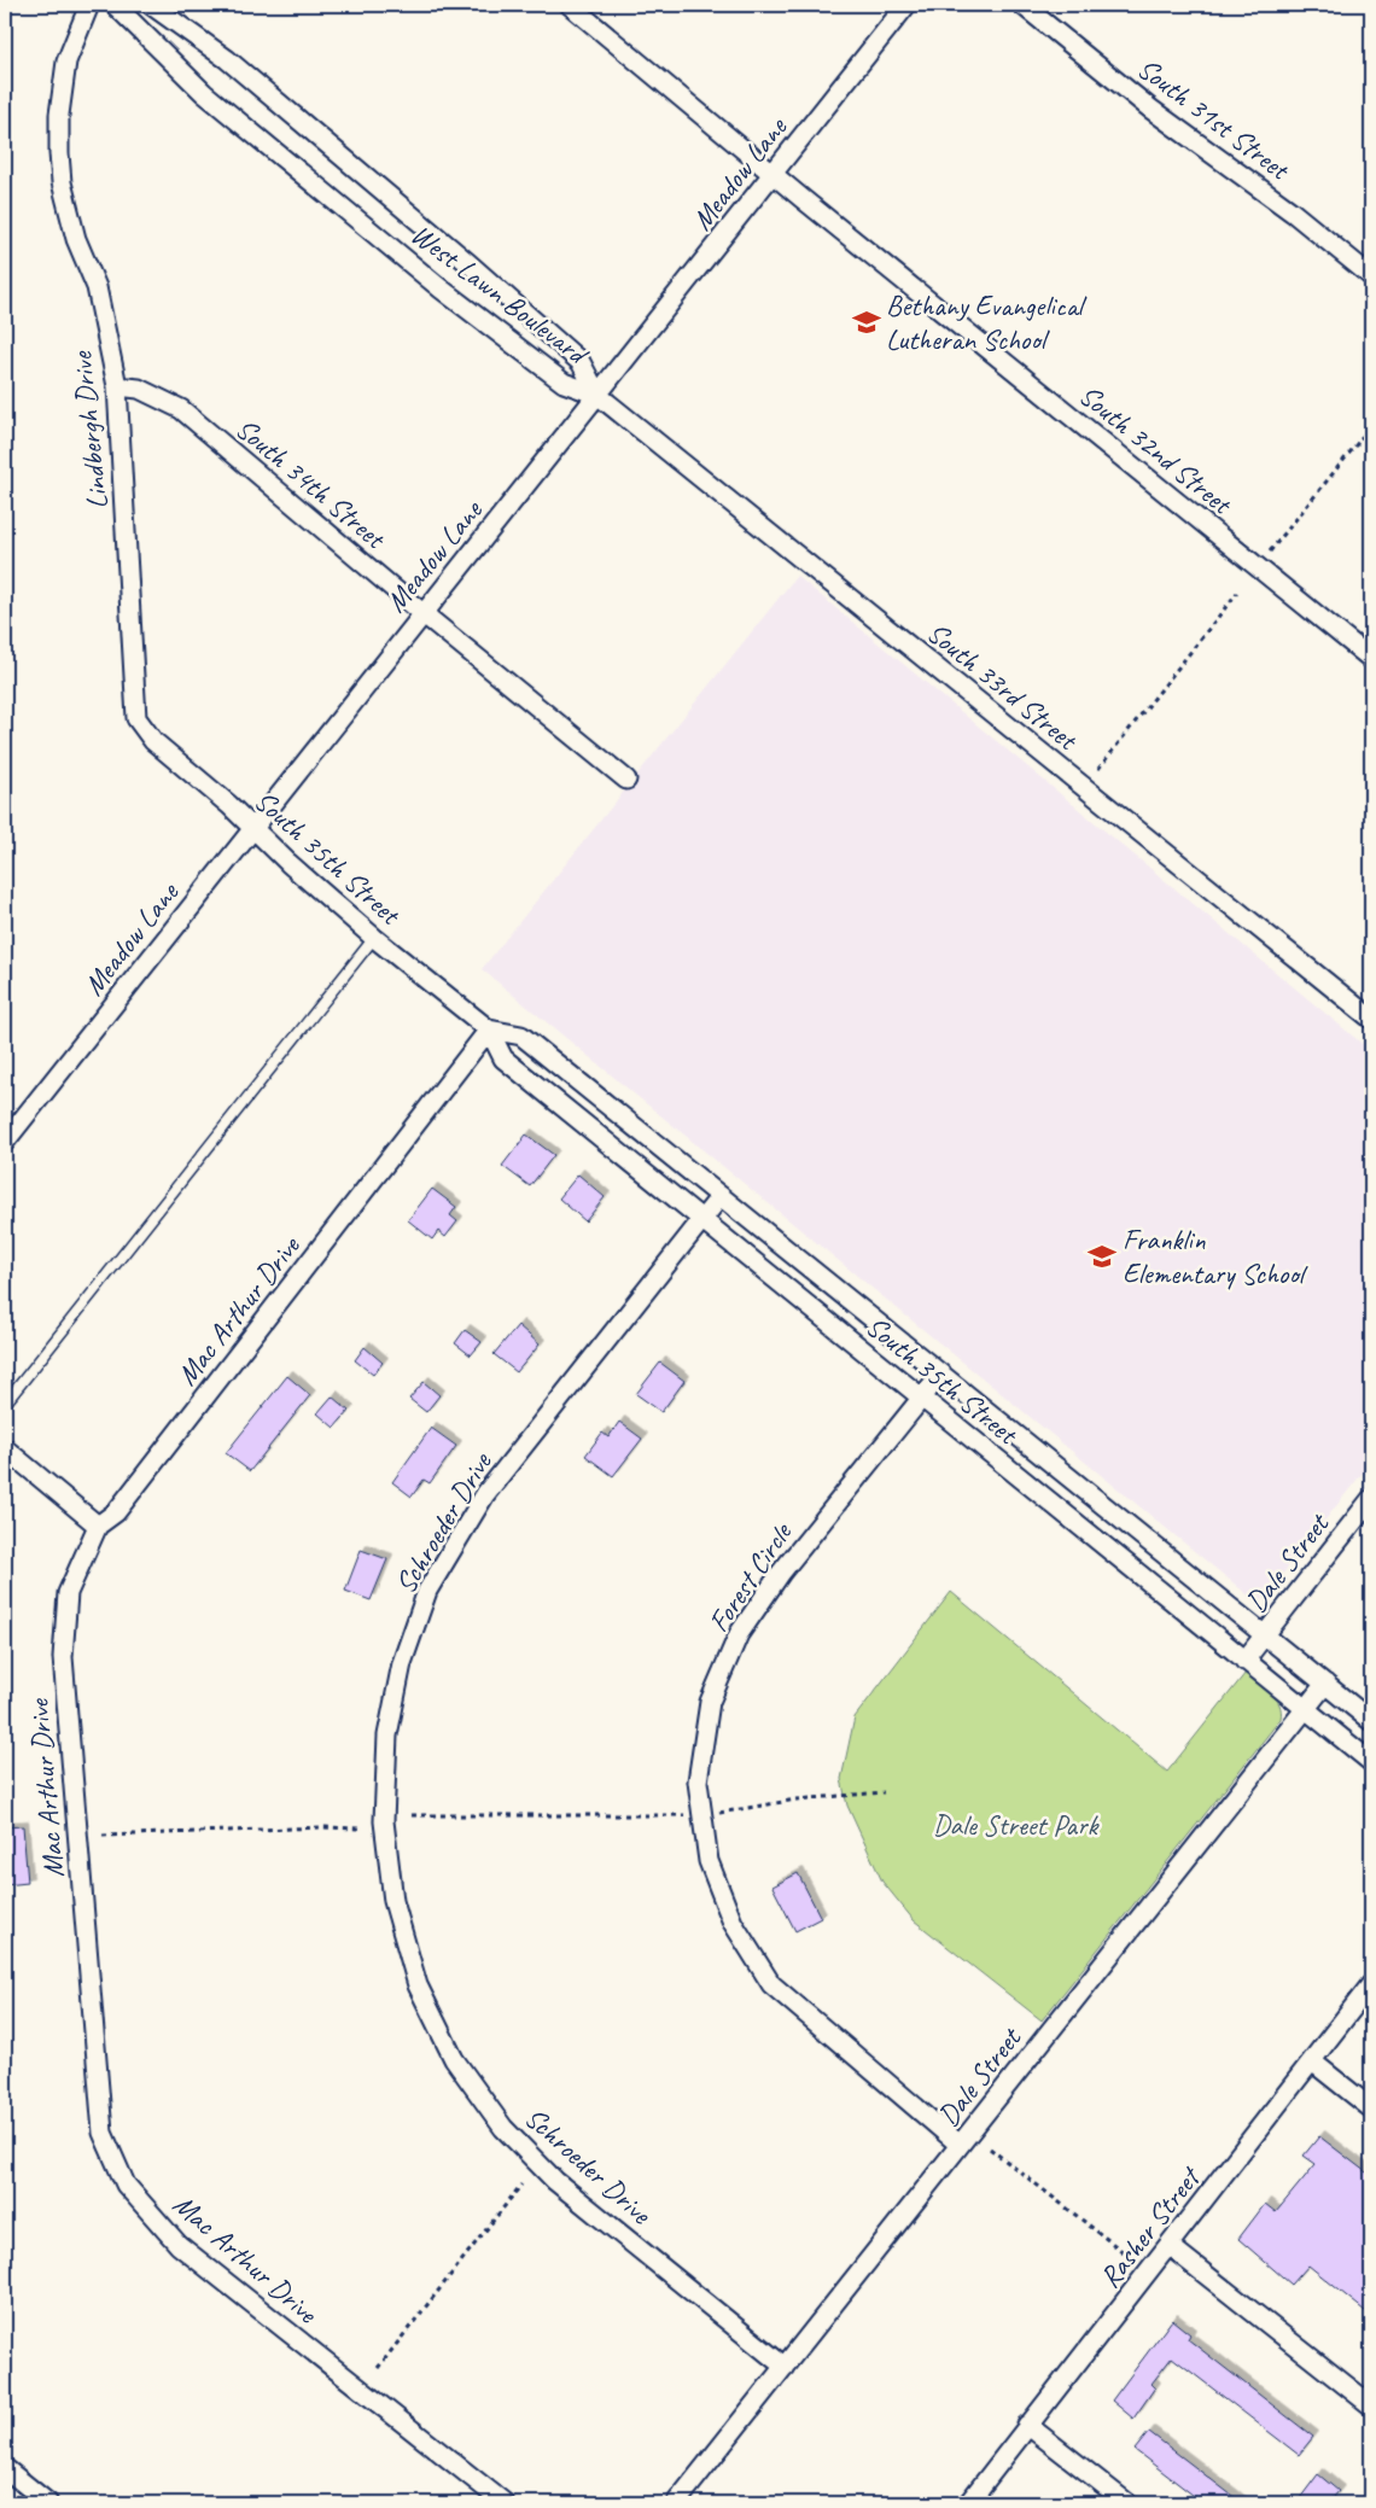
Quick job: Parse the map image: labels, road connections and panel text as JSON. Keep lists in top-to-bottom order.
{
  "streets": {
    "street": [
      "South 31st Street",
      "Meadow Lane",
      "West Lawn Boulevard",
      "Lindbergh Drive",
      "South 32nd Street",
      "South 34th Street",
      "South 33rd Street",
      "South 35th Street",
      "Mac Arthur Drive",
      "Schroeder Drive",
      "Dale Street",
      "Forest Circle",
      "Rasher Street"
    ]
  },
  "crossings": [
    ["Meadow Lane", "West Lawn Boulevard"],
    ["Meadow Lane", "South 32nd Street"],
    ["Meadow Lane", "South 34th Street"],
    ["Meadow Lane", "South 33rd Street"],
    ["Meadow Lane", "South 35th Street"],
    ["West Lawn Boulevard", "South 33rd Street"],
    ["Lindbergh Drive", "South 34th Street"],
    ["Lindbergh Drive", "South 35th Street"],
    ["South 35th Street", "Mac Arthur Drive"],
    ["South 35th Street", "Schroeder Drive"],
    ["South 35th Street", "Dale Street"],
    ["South 35th Street", "Forest Circle"],
    ["Schroeder Drive", "Dale Street"],
    ["Dale Street", "Forest Circle"]
  ],
  "parks": ["Dale Street Park"],
  "places": {
    "school or university": ["Bethany Evangelical Lutheran School", "Franklin Elementary School"]
  }
}
